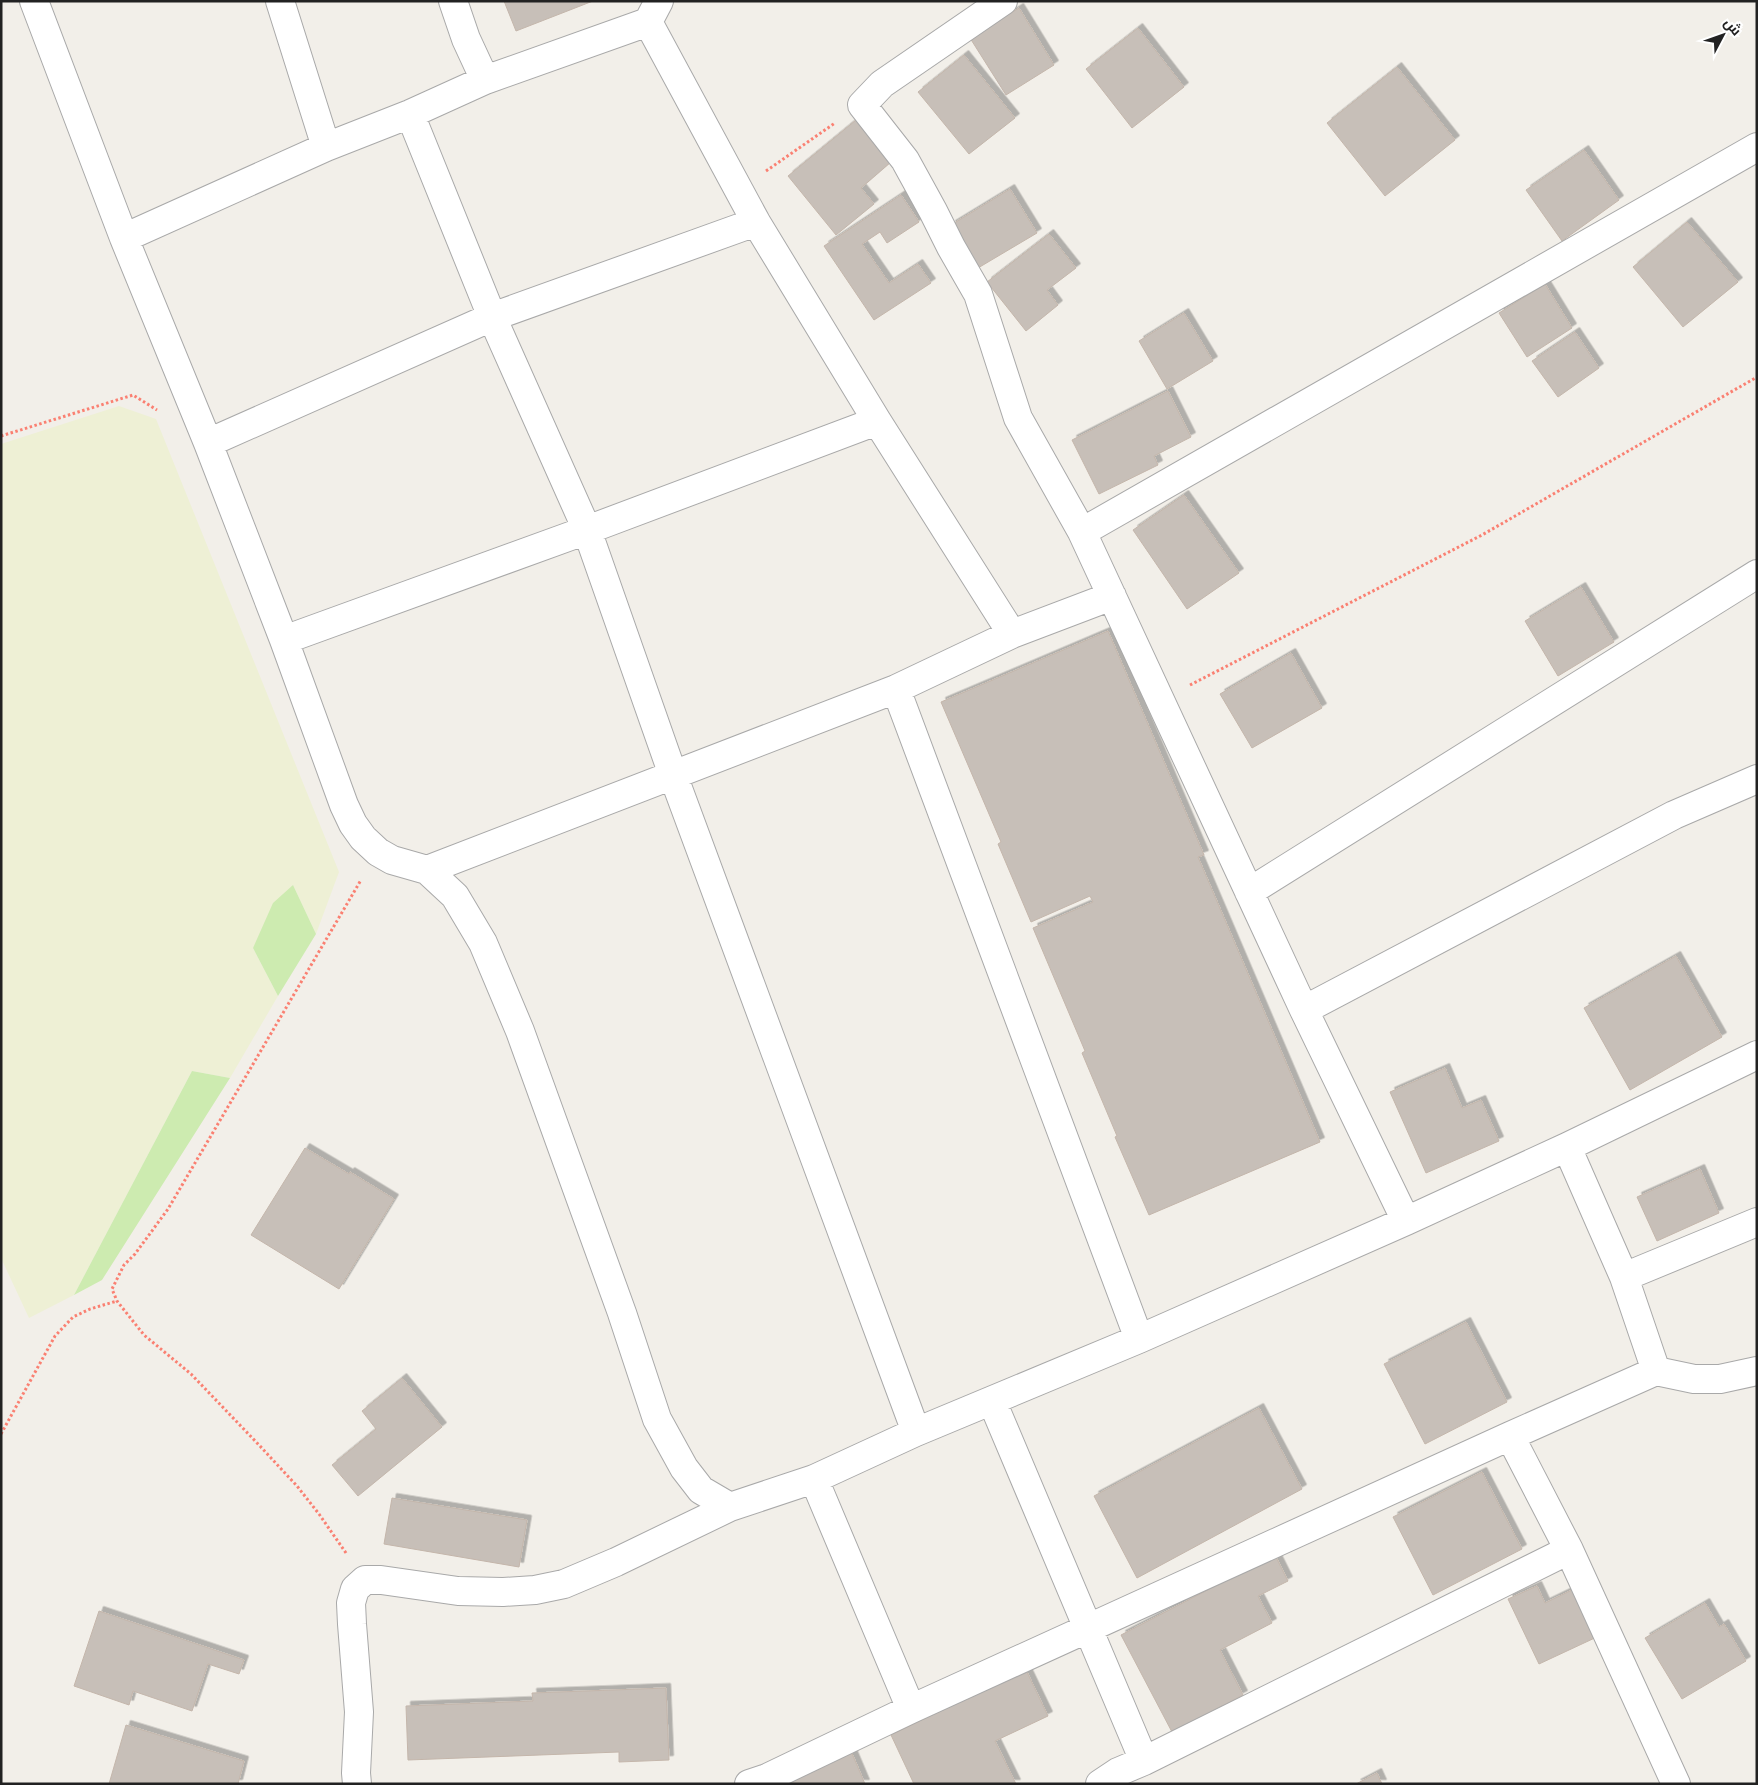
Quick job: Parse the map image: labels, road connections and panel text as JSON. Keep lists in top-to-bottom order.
{
  "north": "top right"
}
